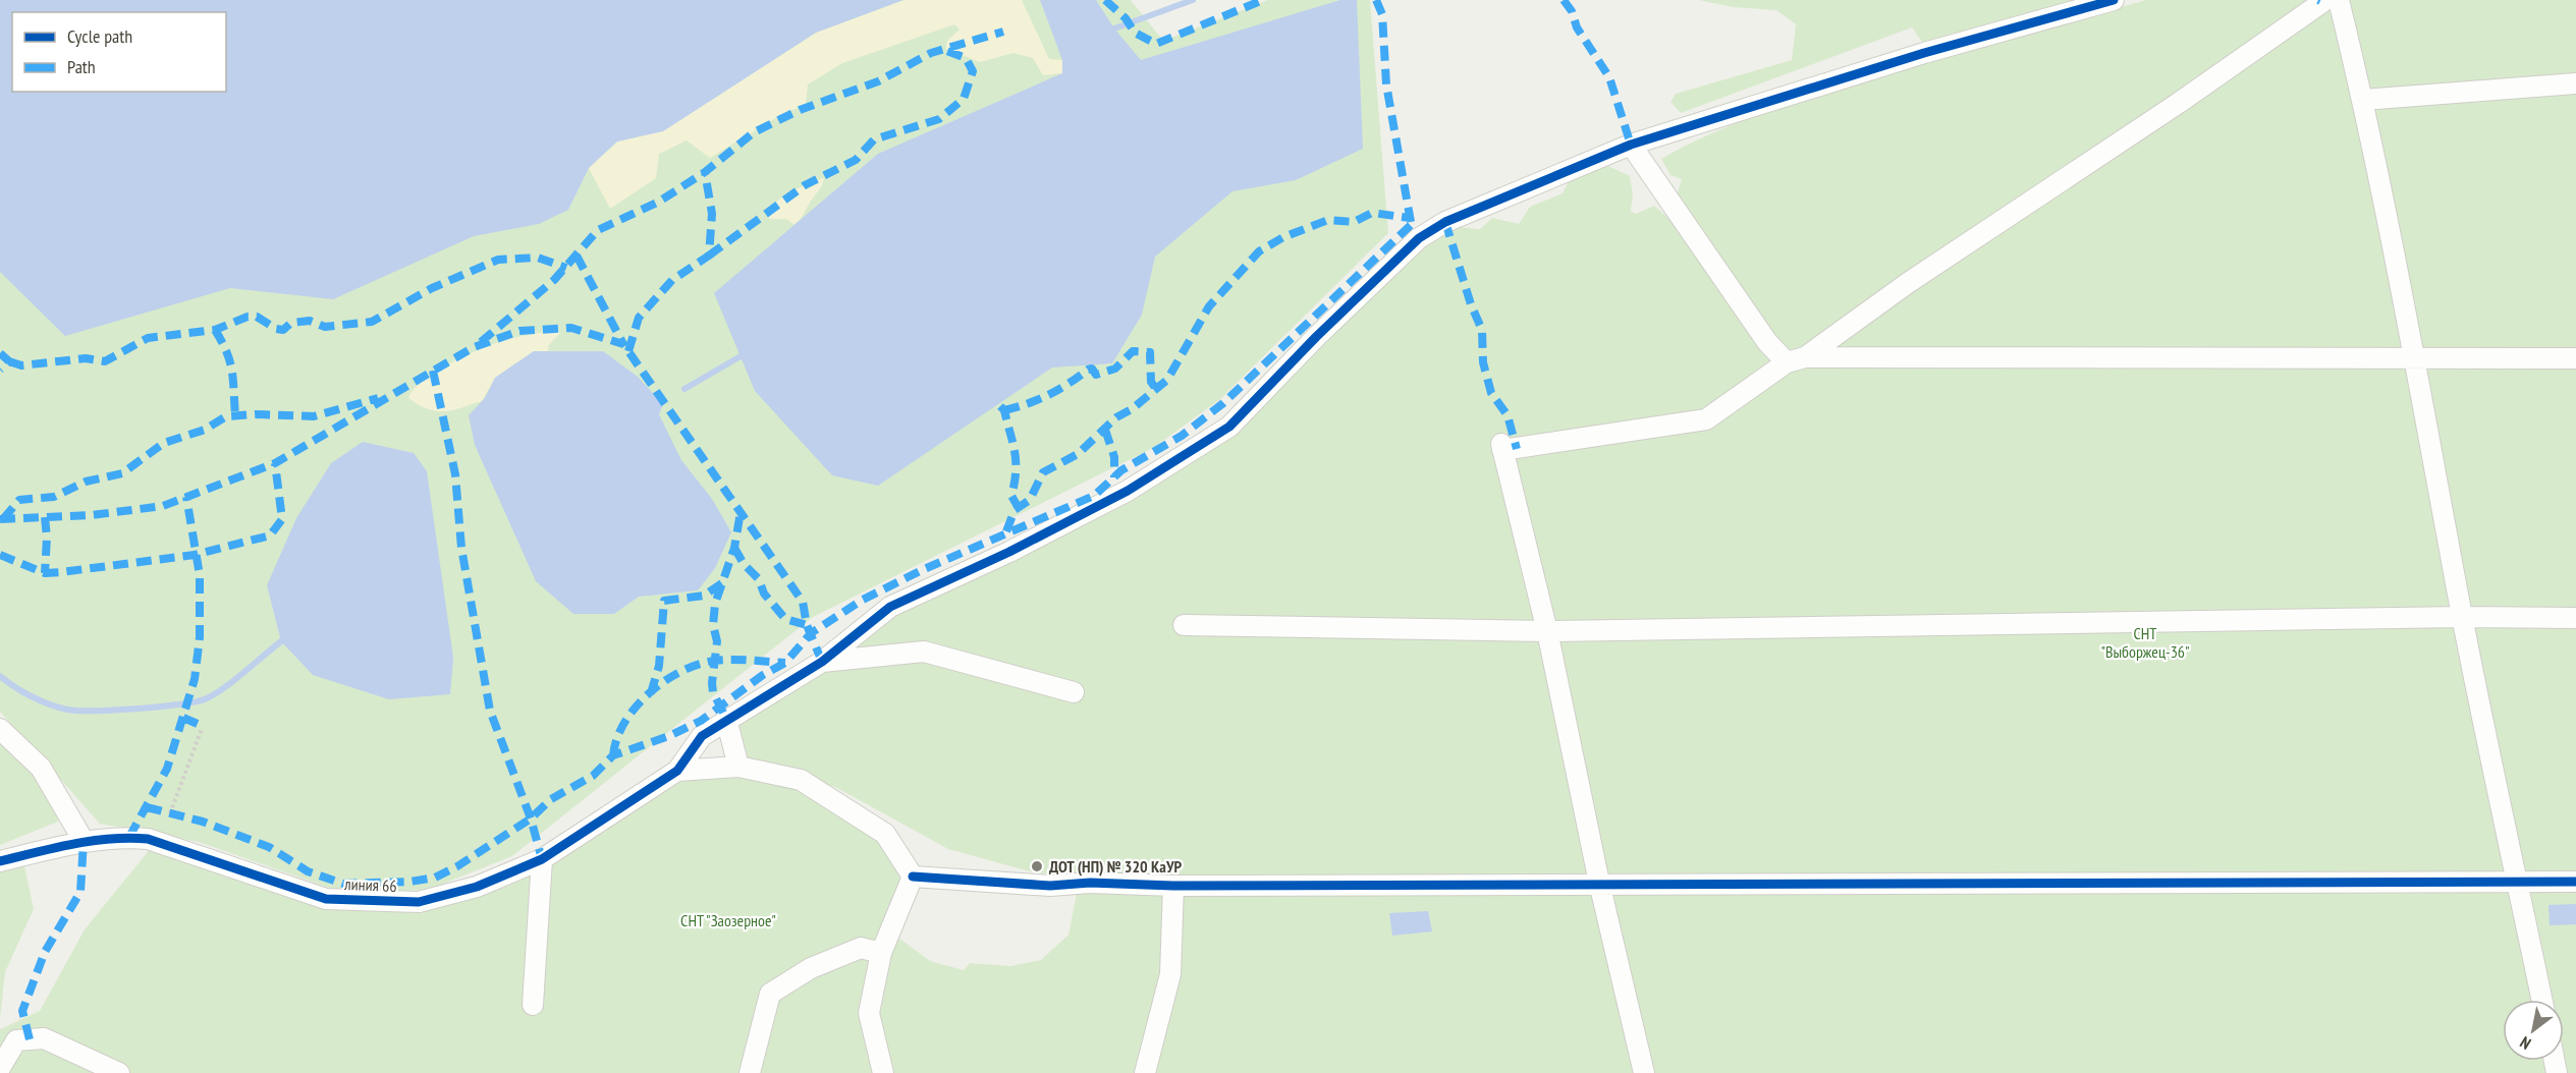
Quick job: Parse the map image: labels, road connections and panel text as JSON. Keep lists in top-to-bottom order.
{
  "streets": {
    "street": ["линия 66"]
  },
  "parks": ["СНТ \"Выборжец-36\"", "СНТ \"Заозерное\""],
  "places": ["ДОТ (НП) № 320 КаУР"],
  "legend": ["Cycle path", "Path"],
  "north": "bottom left"
}
